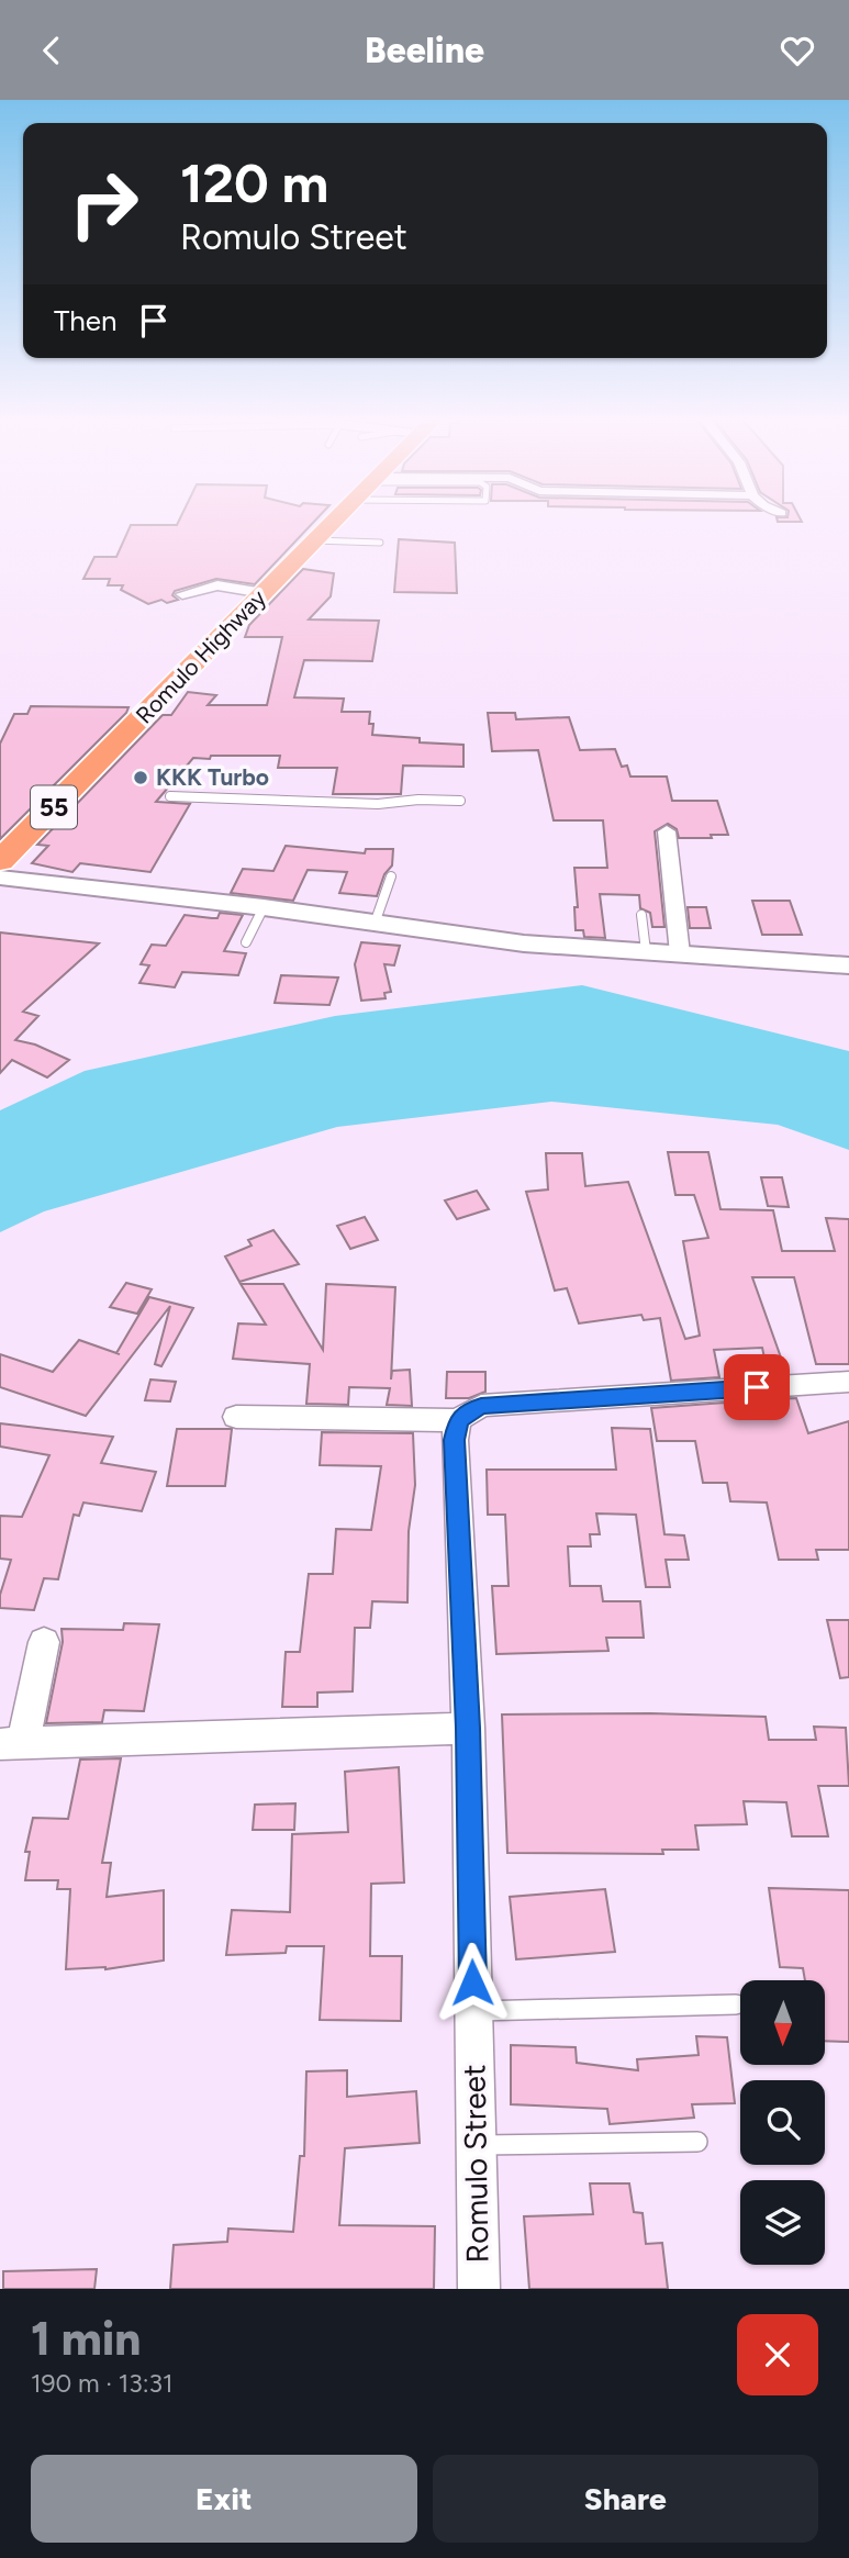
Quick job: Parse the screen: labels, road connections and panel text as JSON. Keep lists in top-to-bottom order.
{
  "streets": {
    "highway": ["Romulo Highway", "55"],
    "street": ["Romulo Street"]
  },
  "places": ["KKK Turbo"],
  "north": "bottom",
  "page": {
    "header": "Beeline",
    "turn": ["120 m", "Romulo Street"],
    "then": "Then",
    "heading": ["1 min", "190 m · 13:31"],
    "buttons": ["Exit", "Share"]
  }
}
